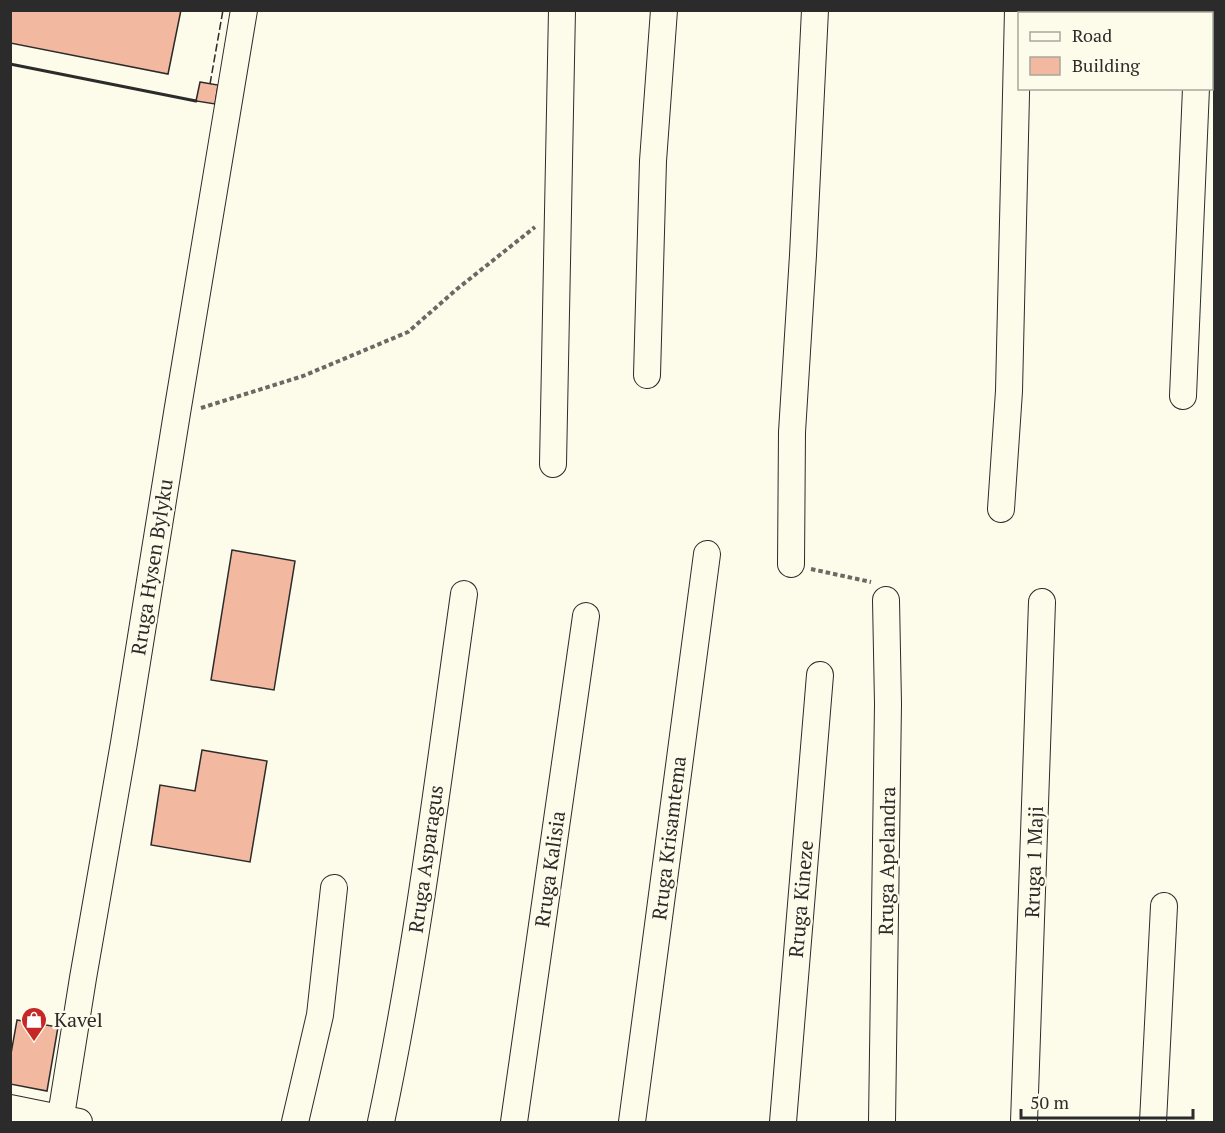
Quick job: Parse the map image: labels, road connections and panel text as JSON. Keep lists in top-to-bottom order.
{
  "streets": {
    "street": [
      "Rruga Hysen Bylyku",
      "Rruga Krisamtema",
      "Rruga Asparagus",
      "Rruga Apelandra",
      "Rruga 1 Maji",
      "Rruga Kalisia",
      "Rruga Kineze"
    ]
  },
  "places": {
    "shop": ["Kavel"]
  },
  "legend": ["Road", "Building"],
  "scale_bar": "50 m"
}
